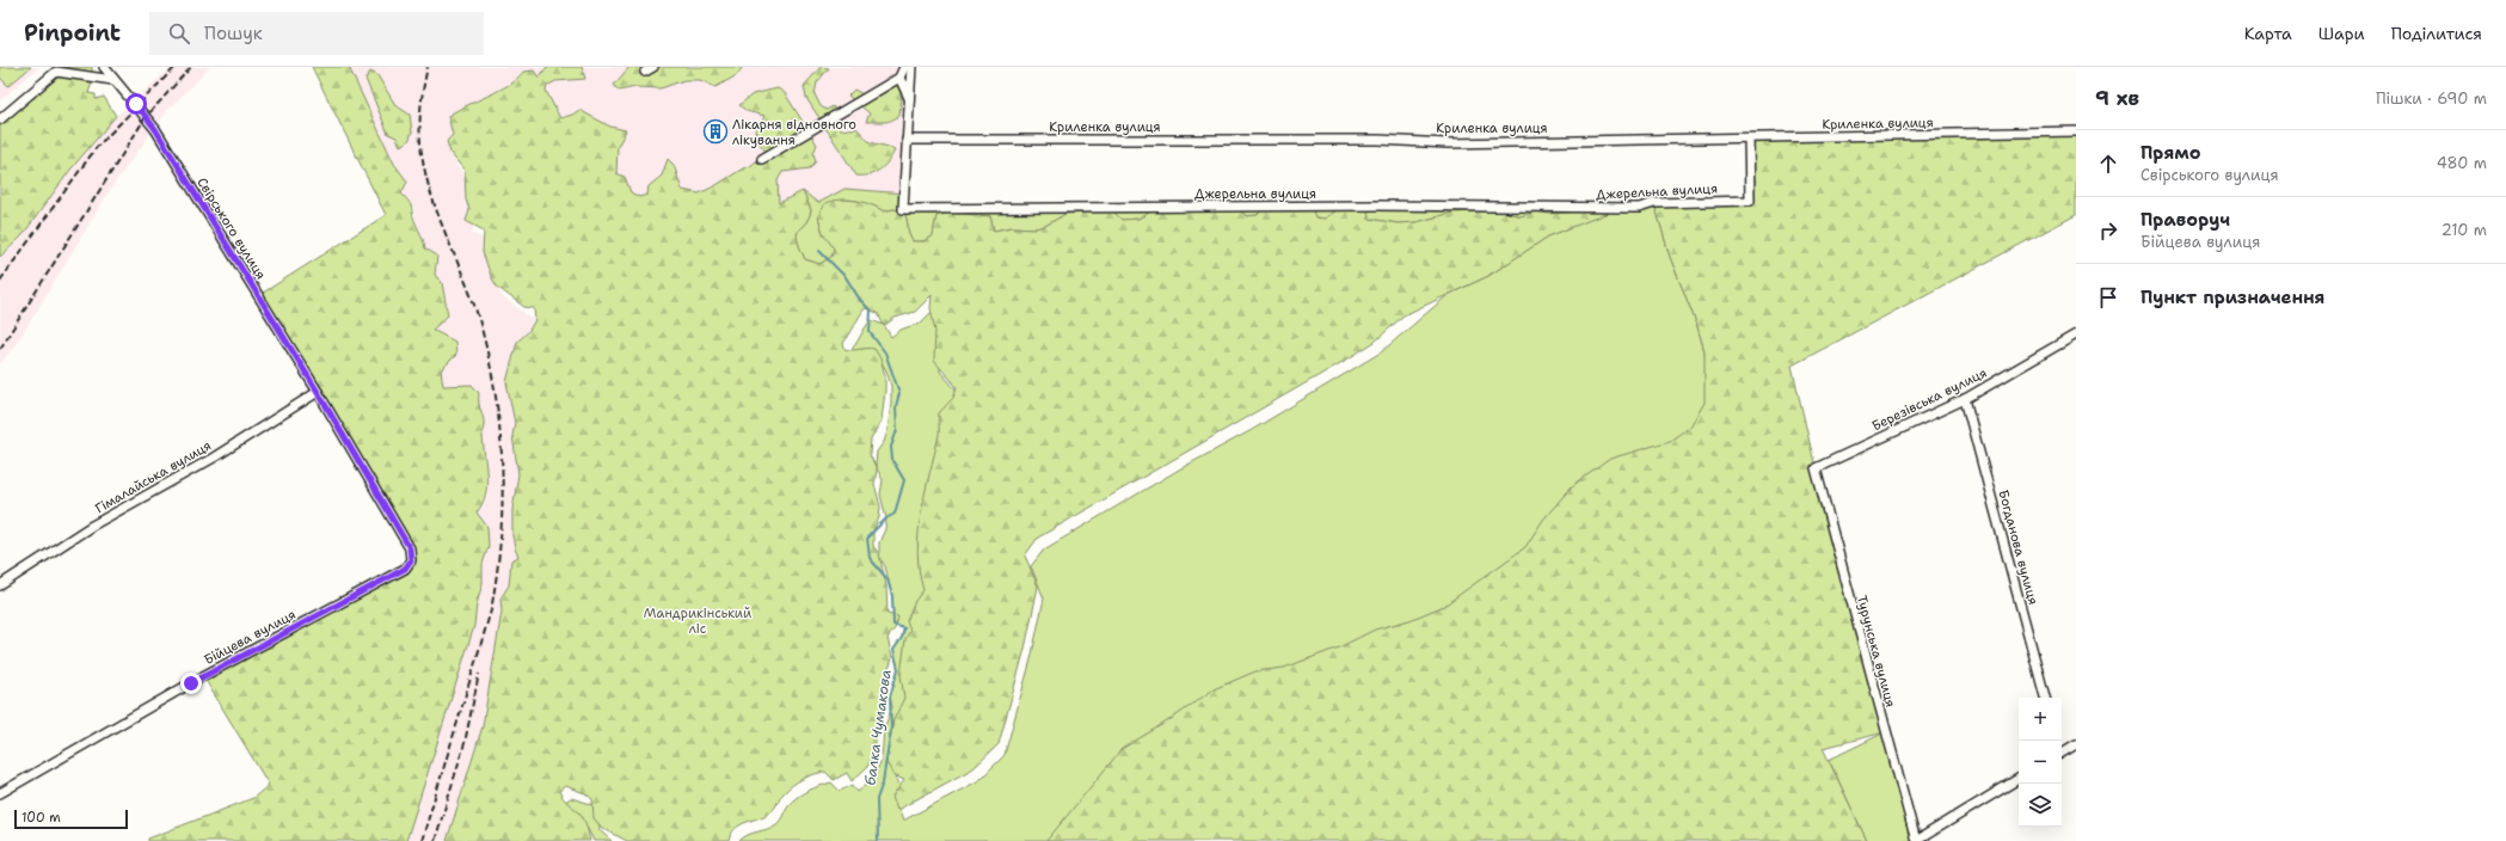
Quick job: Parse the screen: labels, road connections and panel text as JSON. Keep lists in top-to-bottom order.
{
  "streets": {
    "street": [
      "Криленка вулиця",
      "Джерельна вулиця",
      "Свірського вулиця",
      "Березівська вулиця",
      "Гімалайська вулиця",
      "Богданова вулиця",
      "Бійцева вулиця",
      "Турунська вулиця"
    ]
  },
  "crossings": [
    ["Криленка вулиця", "Джерельна вулиця"],
    ["Свірського вулиця", "Гімалайська вулиця"],
    ["Свірського вулиця", "Бійцева вулиця"],
    ["Березівська вулиця", "Богданова вулиця"],
    ["Березівська вулиця", "Турунська вулиця"]
  ],
  "water": ["балка Чумакова"],
  "parks": ["Мандрикінський ліс"],
  "places": {
    "building": ["Лікарня відновного лікування"]
  },
  "scale_bar": "100 m",
  "page": {
    "header": "Pinpoint",
    "search": "Пошук",
    "nav": ["Карта", "Шари", "Поділитися"],
    "heading": ["9 хв", "Пішки · 690 m"],
    "list": [
      ["Прямо", "Свірського вулиця", "480 m"],
      ["Праворуч", "Бійцева вулиця", "210 m"],
      "Пункт призначення"
    ],
    "map_buttons": ["+", "−"],
    "scale": "100 m"
  }
}
